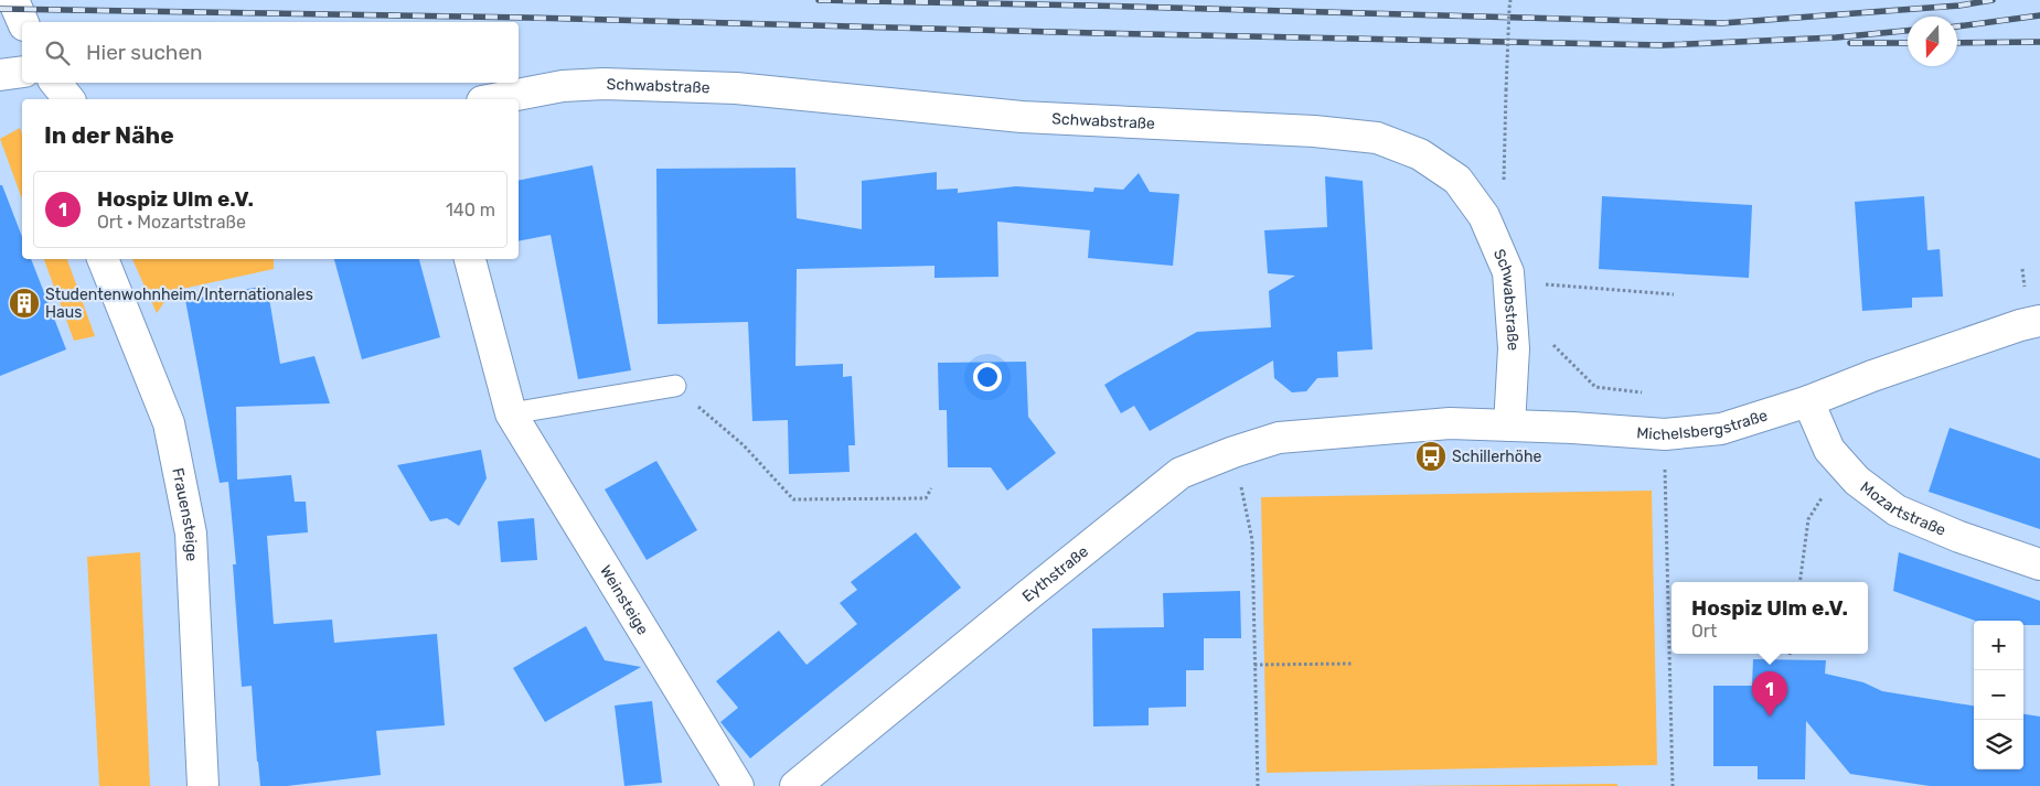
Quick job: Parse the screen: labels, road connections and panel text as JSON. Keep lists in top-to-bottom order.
{
  "streets": {
    "street": [
      "Schwabstraße",
      "Michelsbergstraße",
      "Mozartstraße",
      "Frauensteige",
      "Eythstraße",
      "Weinsteige"
    ]
  },
  "crossings": [
    ["Schwabstraße", "Michelsbergstraße"],
    ["Michelsbergstraße", "Mozartstraße"],
    ["Michelsbergstraße", "Eythstraße"]
  ],
  "places": {
    "building": ["Studentenwohnheim/Internationales Haus"],
    "bus stop": ["Schillerhöhe"]
  },
  "north": "bottom",
  "page": {
    "search": "Hier suchen",
    "heading": "In der Nähe",
    "list": [
      {
        "mark": "1",
        "name": "Hospiz Ulm e.V.",
        "note": "Ort · Mozartstraße",
        "value": "140 m"
      }
    ],
    "popup": ["Hospiz Ulm e.V.", "Ort"],
    "map_buttons": ["+", "−"],
    "pins": "1"
  }
}
